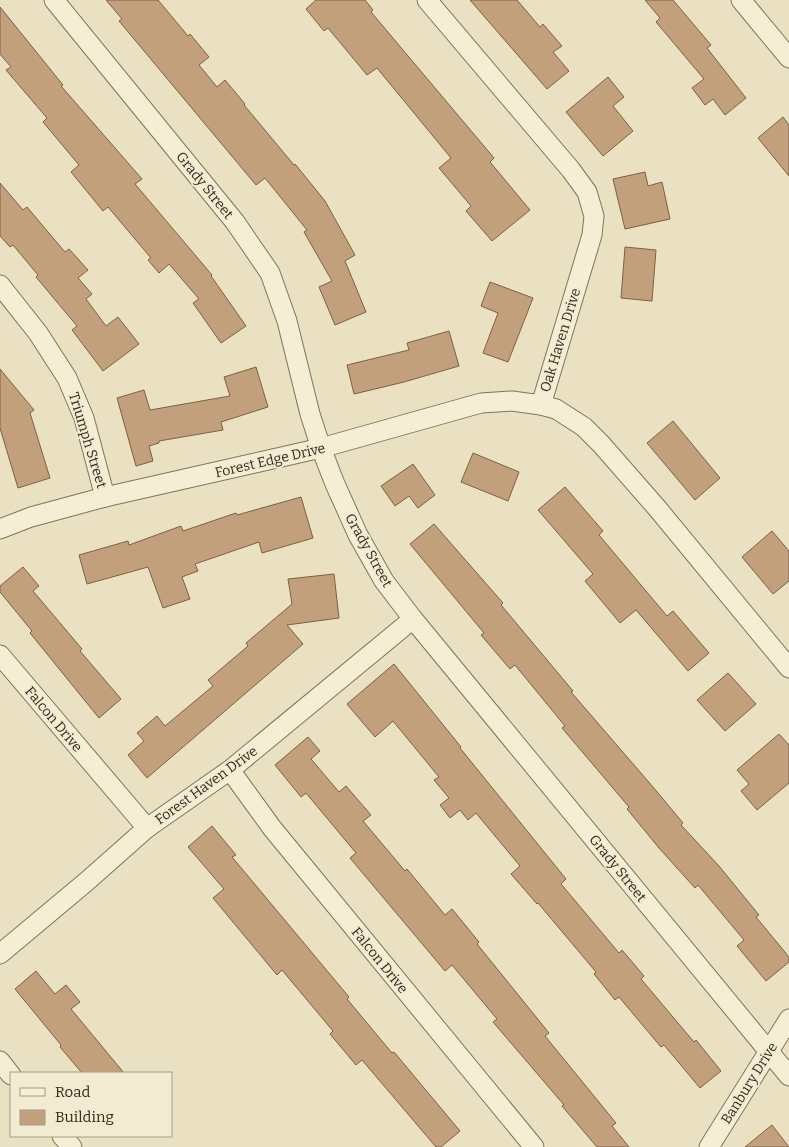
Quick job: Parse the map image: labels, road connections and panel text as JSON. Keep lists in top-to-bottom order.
{
  "streets": {
    "street": [
      "Grady Street",
      "Oak Haven Drive",
      "Triumph Street",
      "Forest Edge Drive",
      "Falcon Drive",
      "Forest Haven Drive",
      "Banbury Drive"
    ]
  },
  "crossings": [
    ["Grady Street", "Forest Edge Drive"],
    ["Grady Street", "Forest Haven Drive"],
    ["Grady Street", "Banbury Drive"],
    ["Oak Haven Drive", "Forest Edge Drive"],
    ["Triumph Street", "Forest Edge Drive"],
    ["Falcon Drive", "Forest Haven Drive"]
  ],
  "legend": ["Road", "Building"]
}
